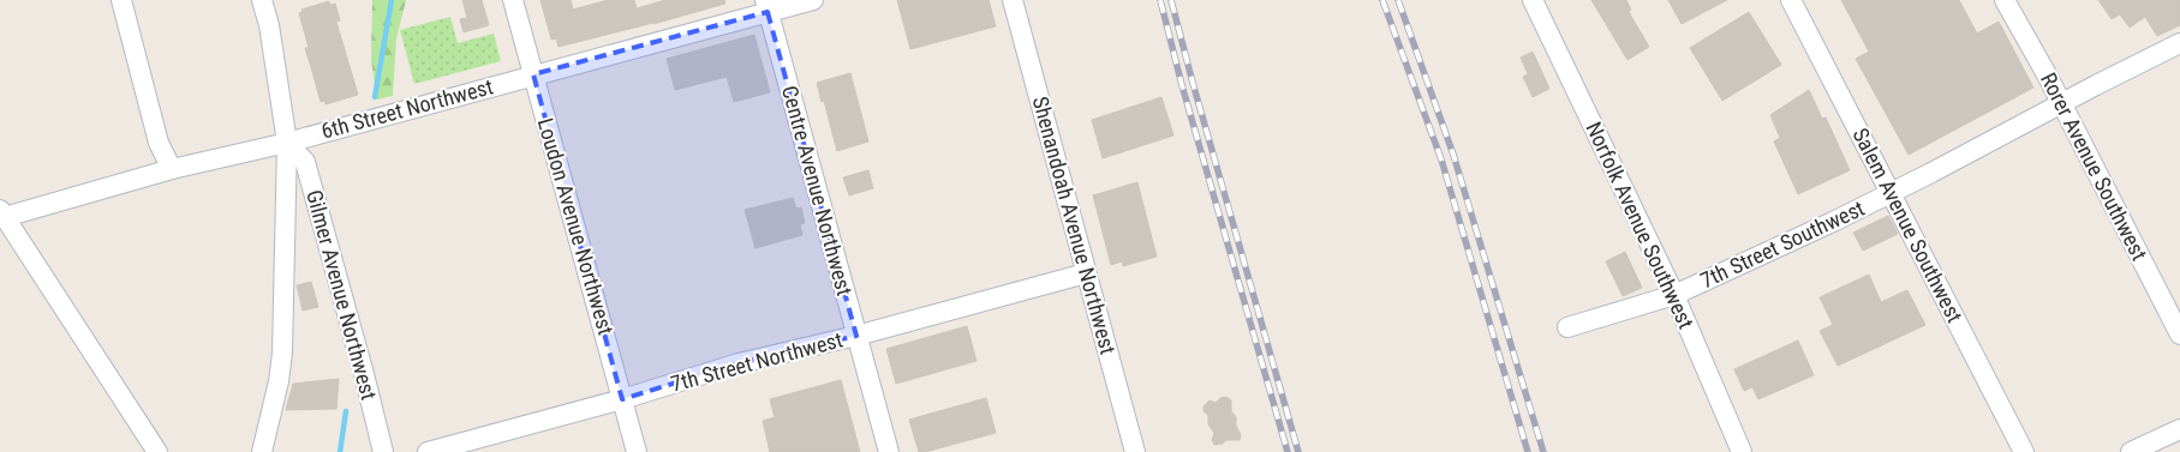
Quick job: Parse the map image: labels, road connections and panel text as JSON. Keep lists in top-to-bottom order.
{
  "streets": {
    "street": [
      "6th Street Northwest",
      "Rorer Avenue Southwest",
      "Centre Avenue Northwest",
      "Shenandoah Avenue Northwest",
      "Norfolk Avenue Southwest",
      "Salem Avenue Southwest",
      "Loudon Avenue Northwest",
      "7th Street Southwest",
      "Gilmer Avenue Northwest",
      "7th Street Northwest"
    ]
  },
  "crossings": [
    ["6th Street Northwest", "Centre Avenue Northwest"],
    ["6th Street Northwest", "Loudon Avenue Northwest"],
    ["6th Street Northwest", "Gilmer Avenue Northwest"],
    ["Rorer Avenue Southwest", "7th Street Southwest"],
    ["Centre Avenue Northwest", "7th Street Northwest"],
    ["Shenandoah Avenue Northwest", "7th Street Northwest"],
    ["Norfolk Avenue Southwest", "7th Street Southwest"],
    ["Salem Avenue Southwest", "7th Street Southwest"],
    ["Loudon Avenue Northwest", "7th Street Northwest"]
  ]
}
